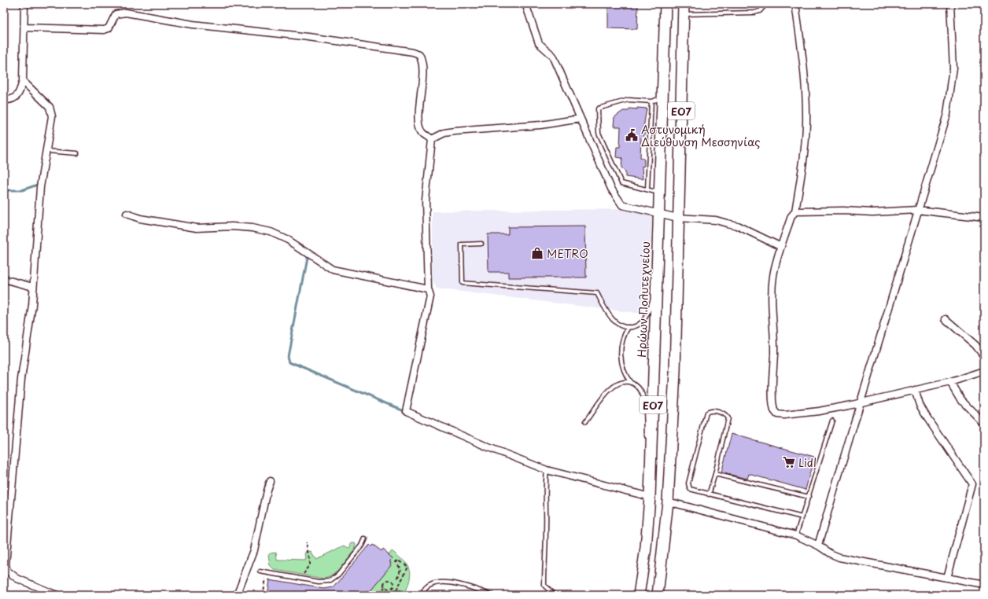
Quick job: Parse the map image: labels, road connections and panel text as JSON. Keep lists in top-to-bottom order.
{
  "streets": {
    "main road": ["ΕΟ7", "Ηρώων Πολυτεχνείου"]
  },
  "places": {
    "public building": ["Αστυνομική Διεύθυνση Μεσσηνίας"],
    "shop": ["METRO"],
    "supermarket": ["Lidl"]
  }
}
